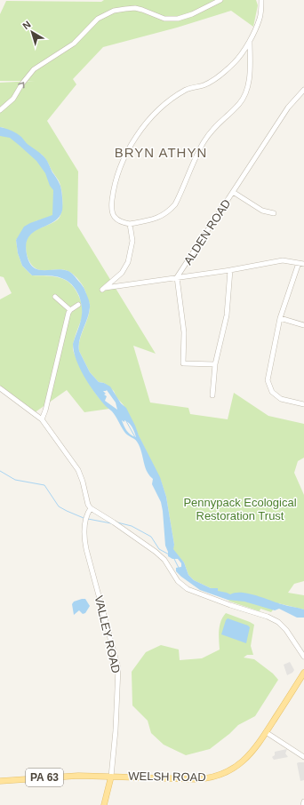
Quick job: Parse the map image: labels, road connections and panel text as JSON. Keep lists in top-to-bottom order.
{
  "streets": {
    "main road": ["VALLEY ROAD", "WELSH ROAD", "PA 63"],
    "street": ["ALDEN ROAD"]
  },
  "crossings": [
    ["VALLEY ROAD", "WELSH ROAD"]
  ],
  "districts": ["BRYN ATHYN"],
  "parks": ["Pennypack Ecological Restoration Trust"],
  "north": "top left"
}
